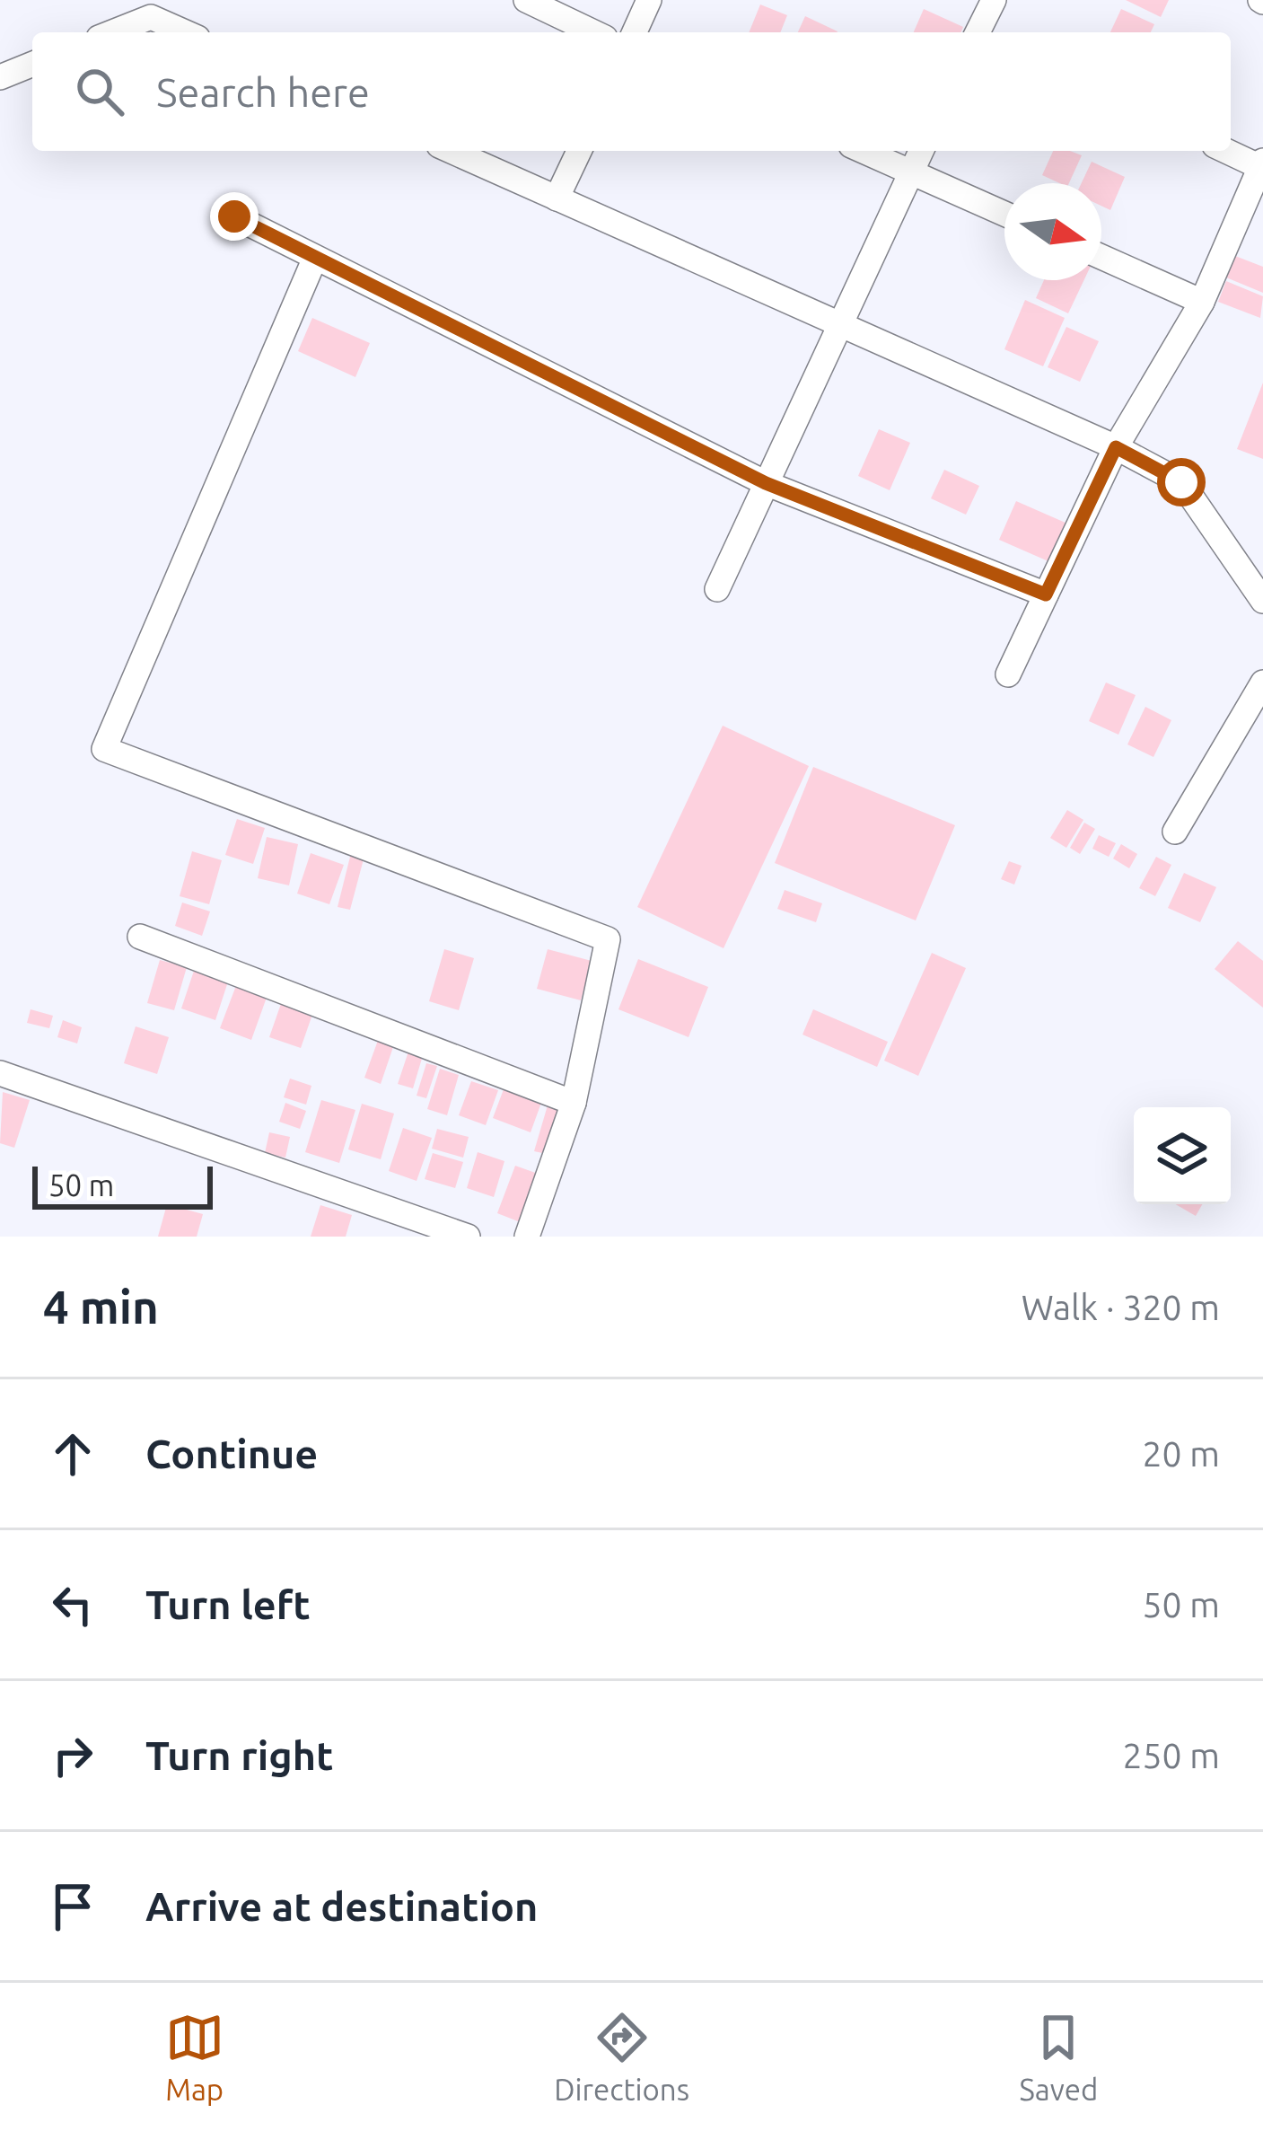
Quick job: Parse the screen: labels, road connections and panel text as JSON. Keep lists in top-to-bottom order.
{
  "scale_bar": "50 m",
  "north": "right",
  "page": {
    "search": "Search here",
    "scale": "50 m",
    "heading": ["4 min", "Walk · 320 m"],
    "list": [
      ["Continue", "20 m"],
      ["Turn left", "50 m"],
      ["Turn right", "250 m"],
      "Arrive at destination"
    ],
    "nav": ["Map", "Directions", "Saved"]
  }
}
